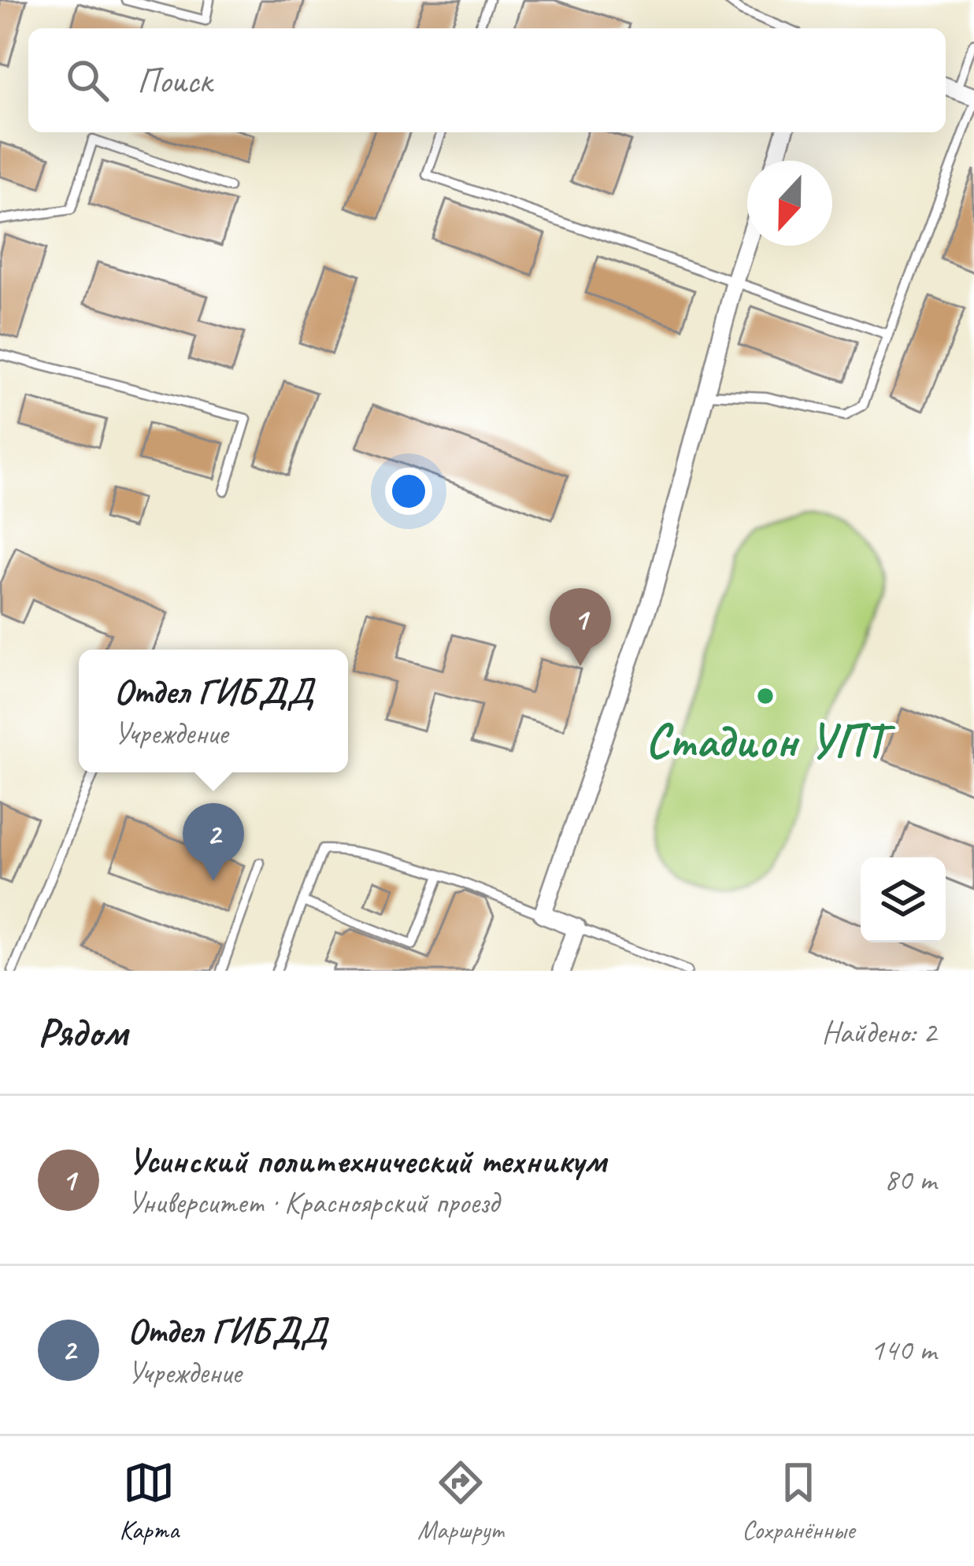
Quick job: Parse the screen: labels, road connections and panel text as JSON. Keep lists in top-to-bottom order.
{
  "places": ["Стадион УПТ"],
  "north": "bottom",
  "page": {
    "search": "Поиск",
    "pins": ["1", "2"],
    "popup": ["Отдел ГИБДД", "Учреждение"],
    "heading": ["Рядом", "Найдено: 2"],
    "list": [
      {
        "mark": "1",
        "name": "Усинский политехнический техникум",
        "note": "Университет · Красноярский проезд",
        "value": "80 m"
      },
      {
        "mark": "2",
        "name": "Отдел ГИБДД",
        "note": "Учреждение",
        "value": "140 m"
      }
    ],
    "nav": ["Карта", "Маршрут", "Сохранённые"]
  }
}
